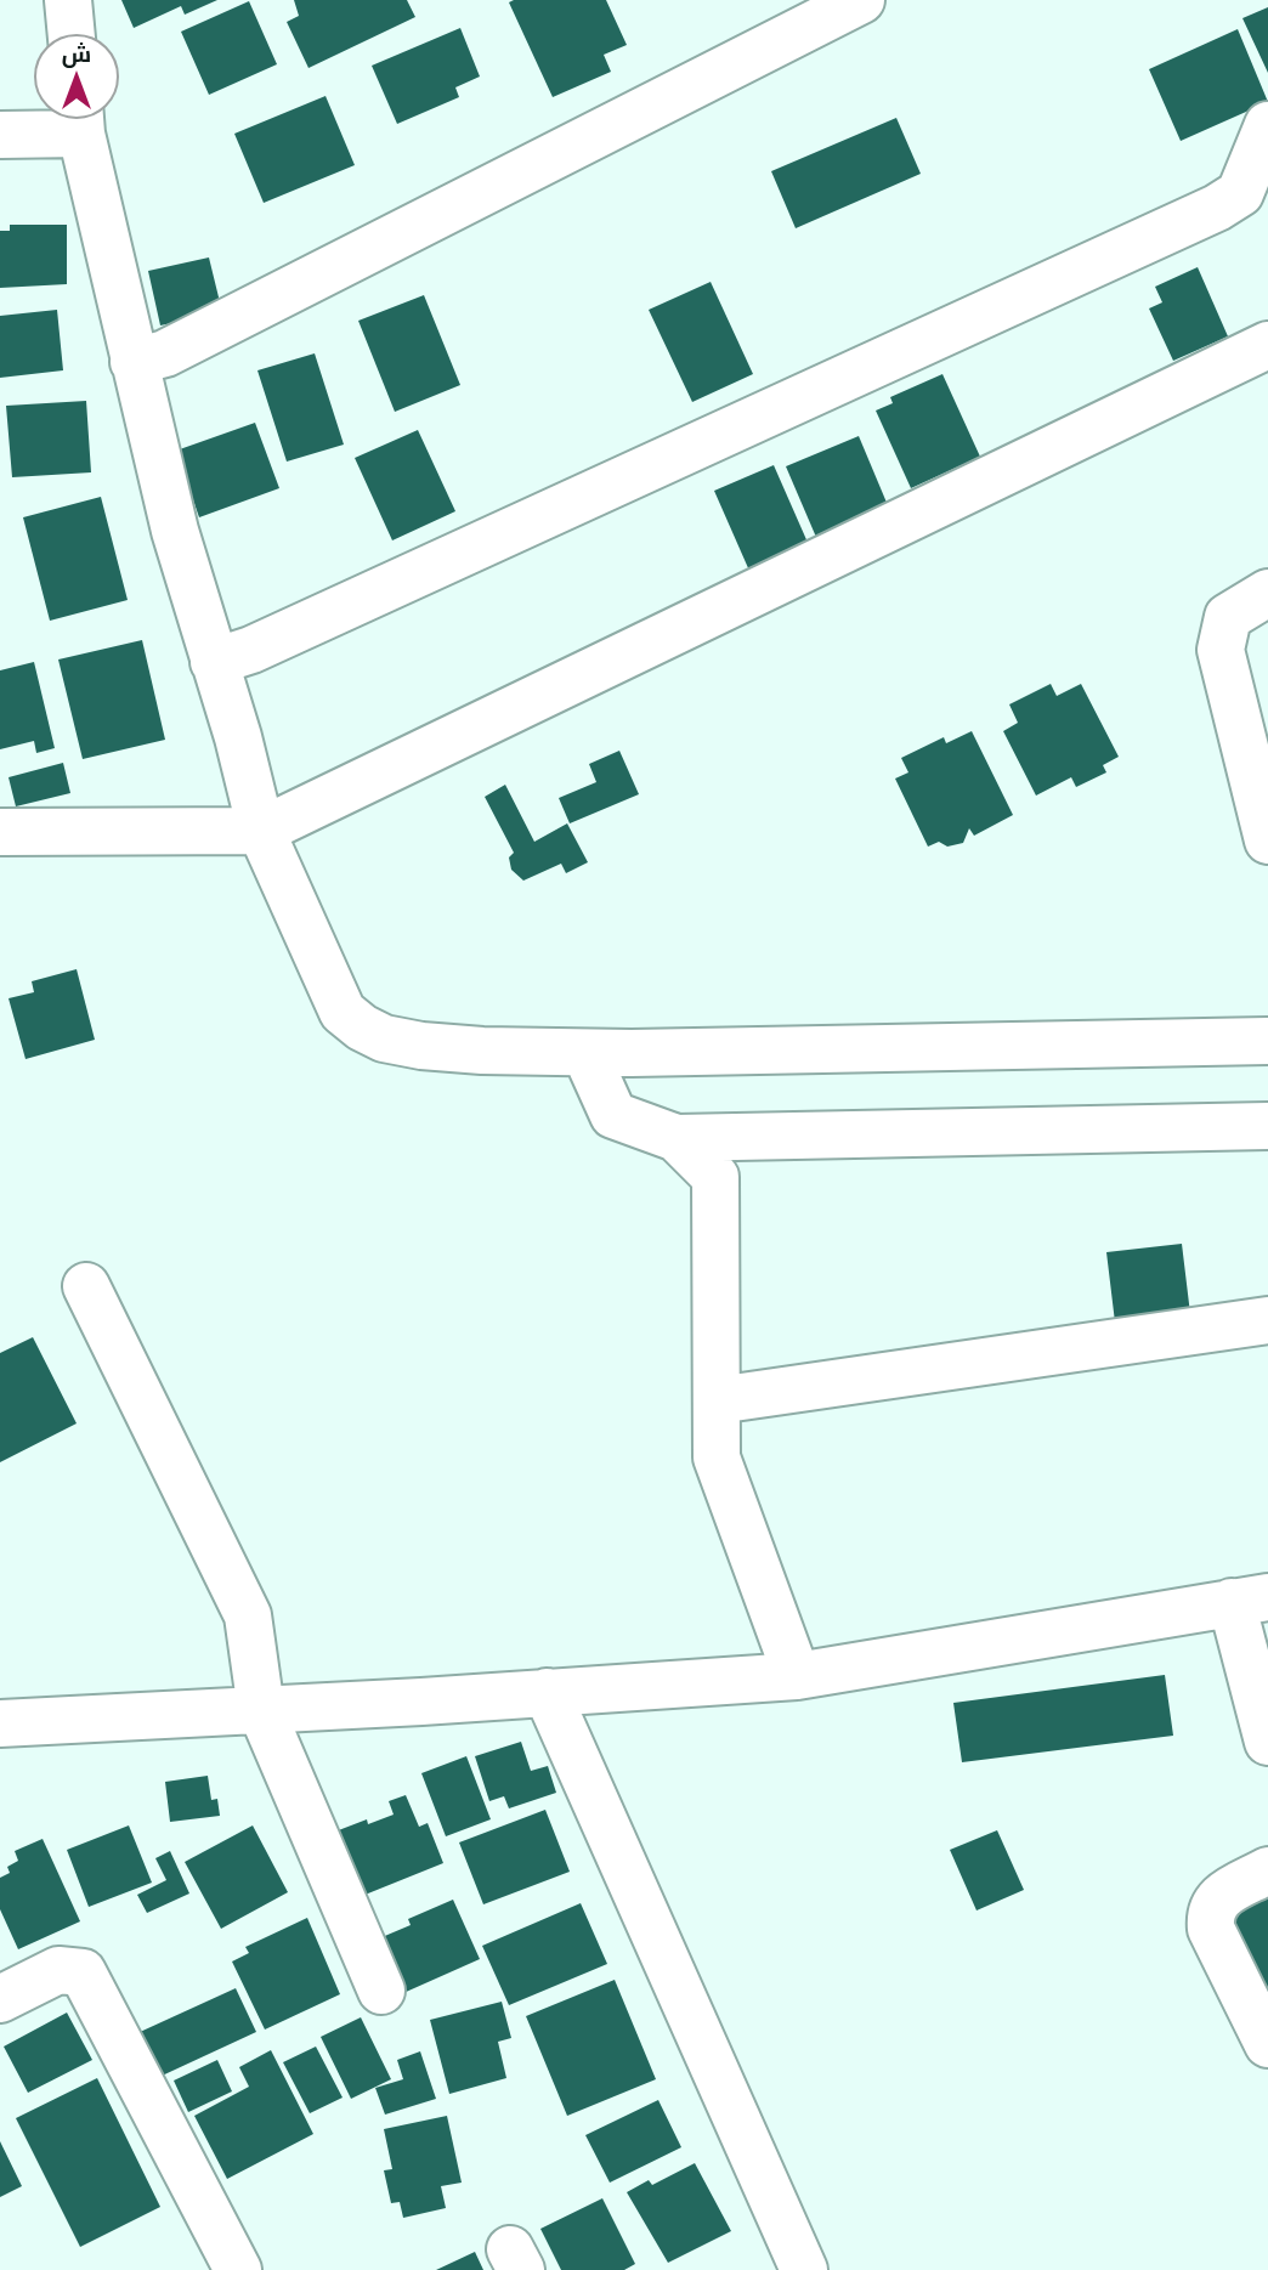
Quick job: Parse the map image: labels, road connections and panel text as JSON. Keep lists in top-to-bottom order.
{
  "north": "top"
}
